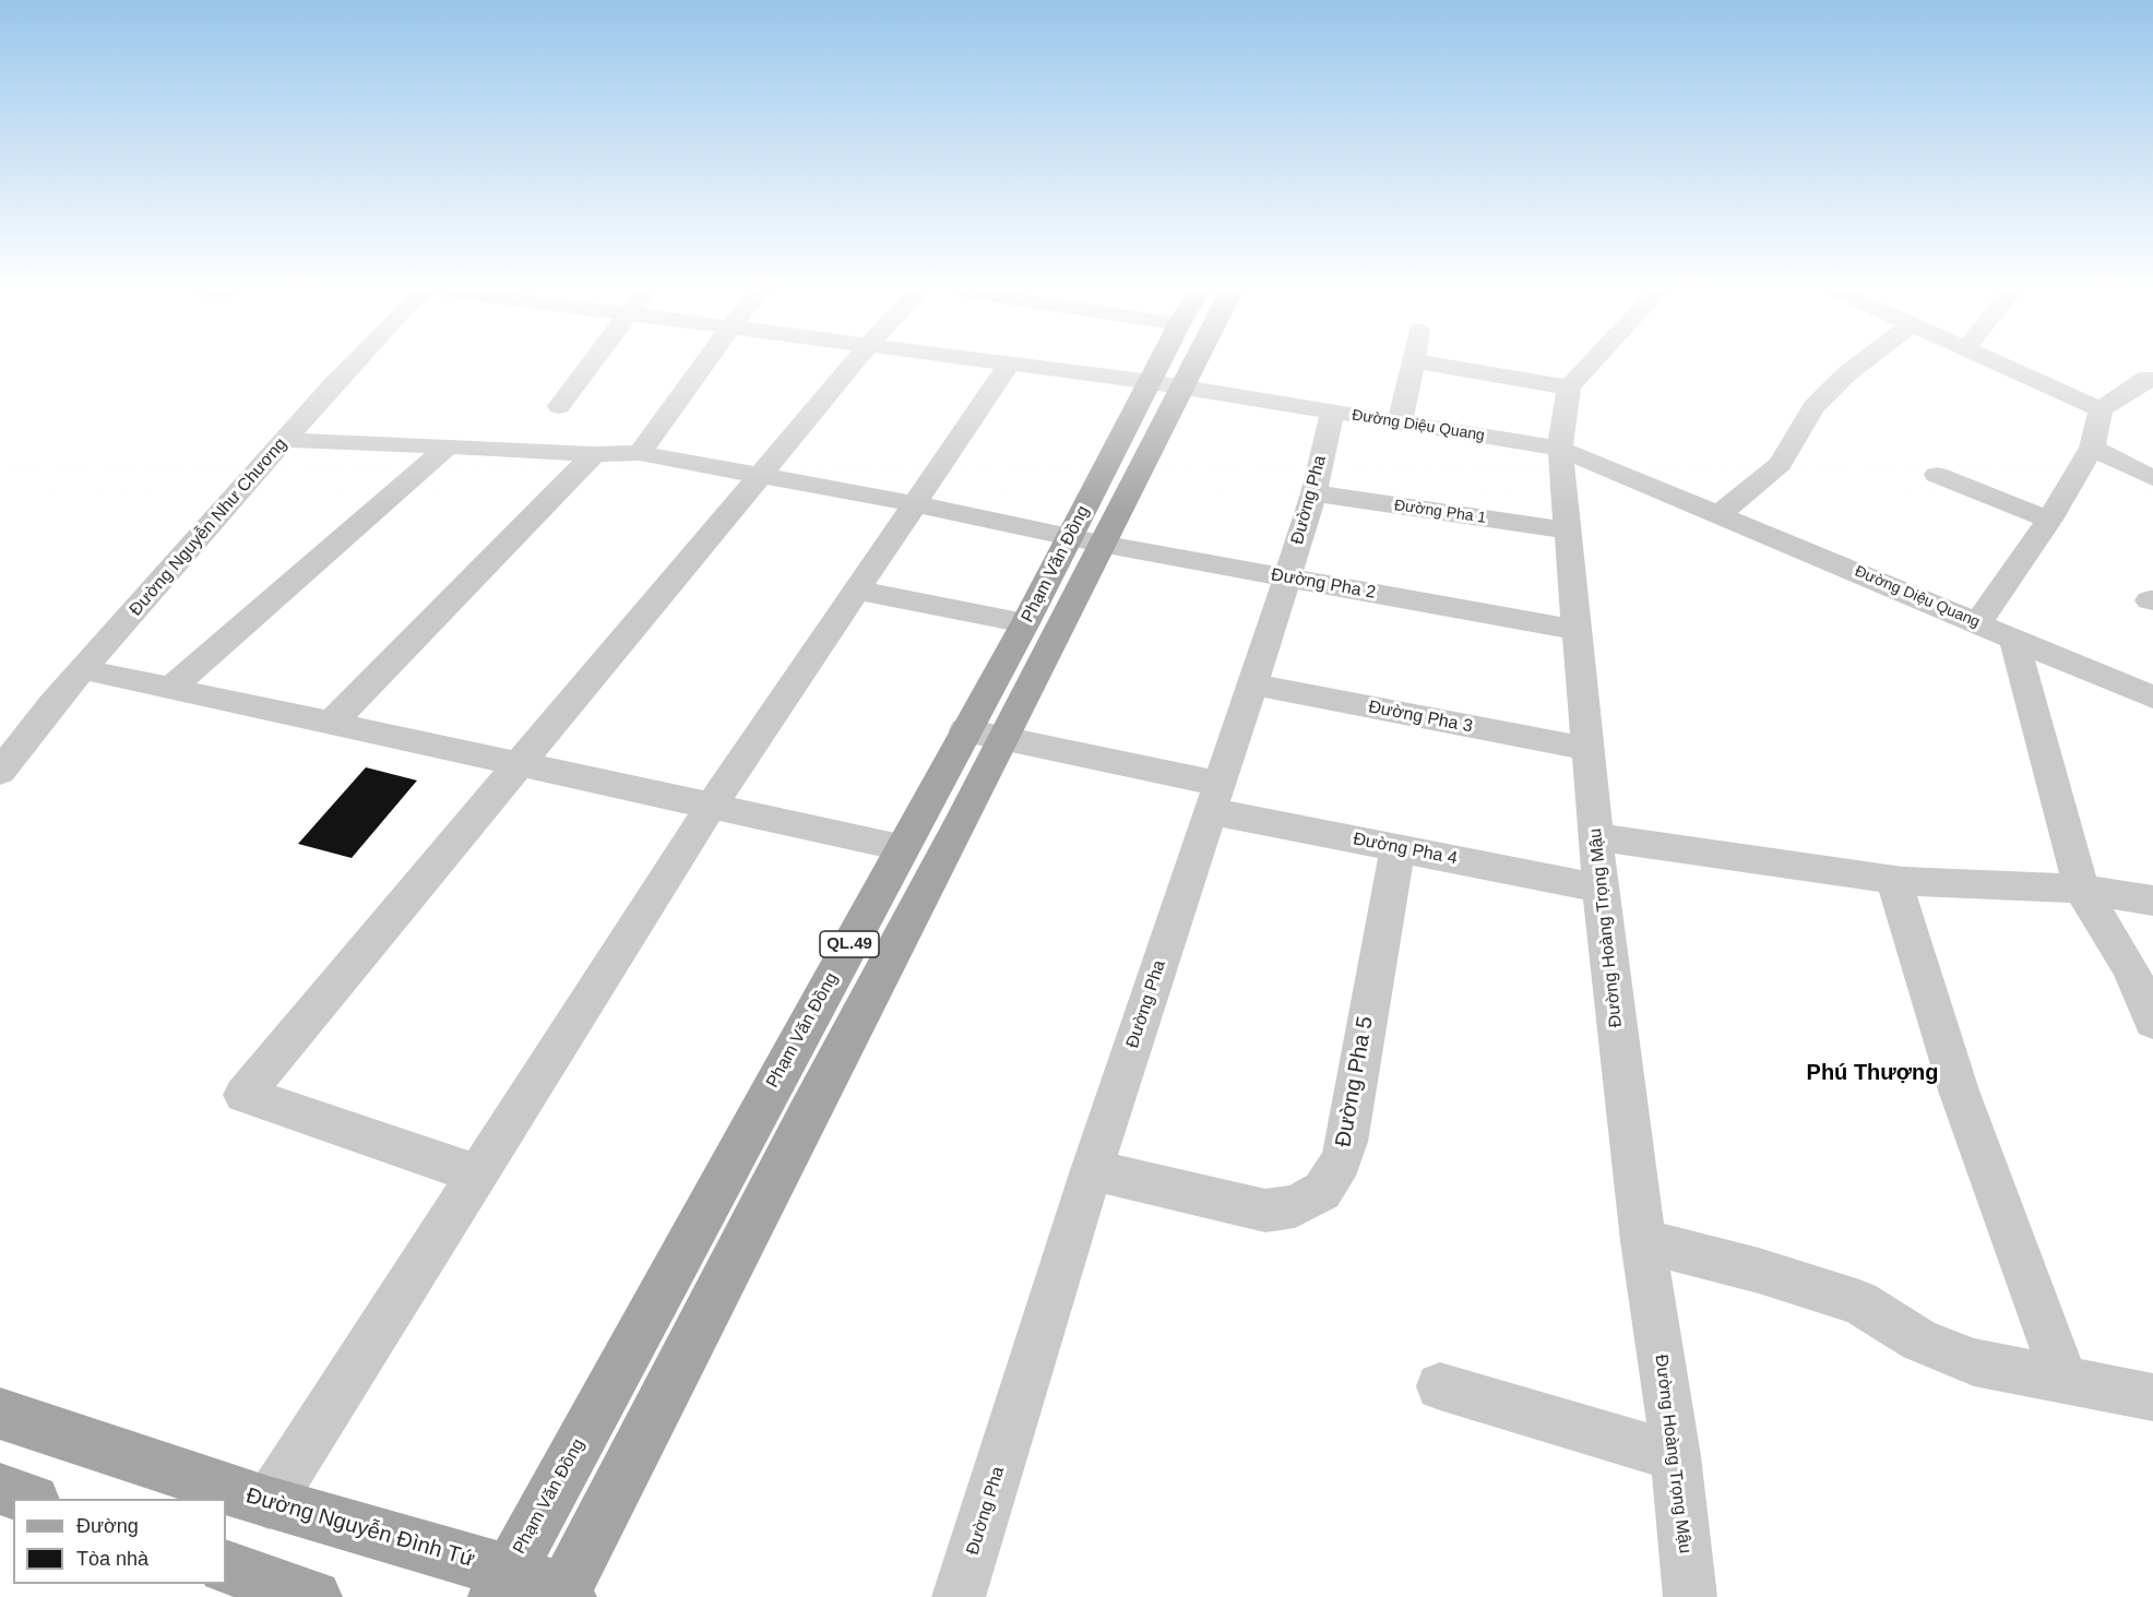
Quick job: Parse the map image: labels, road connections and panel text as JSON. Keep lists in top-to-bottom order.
{
  "streets": {
    "main road": ["Phạm Văn Đồng", "QL.49", "Đường Nguyễn Đình Tứ"],
    "street": [
      "Đường Diệu Quang",
      "Đường Pha",
      "Đường Pha 1",
      "Đường Nguyễn Như Chương",
      "Đường Pha 2",
      "Đường Pha 3",
      "Đường Pha 4",
      "Đường Hoàng Trọng Mậu",
      "Đường Pha 5"
    ]
  },
  "crossings": [
    ["Đường Diệu Quang", "Đường Pha"],
    ["Đường Diệu Quang", "Phạm Văn Đồng"],
    ["Đường Diệu Quang", "Đường Hoàng Trọng Mậu"],
    ["Đường Pha", "Đường Pha 1"],
    ["Đường Pha", "Đường Pha 2"],
    ["Đường Pha", "Đường Pha 3"],
    ["Đường Pha", "Đường Pha 4"],
    ["Đường Pha", "Đường Pha 5"],
    ["Đường Pha 1", "Đường Hoàng Trọng Mậu"],
    ["Đường Nguyễn Như Chương", "Đường Pha 2"],
    ["Phạm Văn Đồng", "Đường Pha 2"],
    ["Phạm Văn Đồng", "Đường Pha 4"],
    ["Phạm Văn Đồng", "Đường Nguyễn Đình Tứ"],
    ["Đường Pha 2", "Đường Hoàng Trọng Mậu"],
    ["Đường Pha 3", "Đường Hoàng Trọng Mậu"],
    ["Đường Pha 4", "Đường Hoàng Trọng Mậu"],
    ["Đường Pha 4", "Đường Pha 5"]
  ],
  "districts": ["Phú Thượng"],
  "legend": ["Đường", "Tòa nhà"]
}
